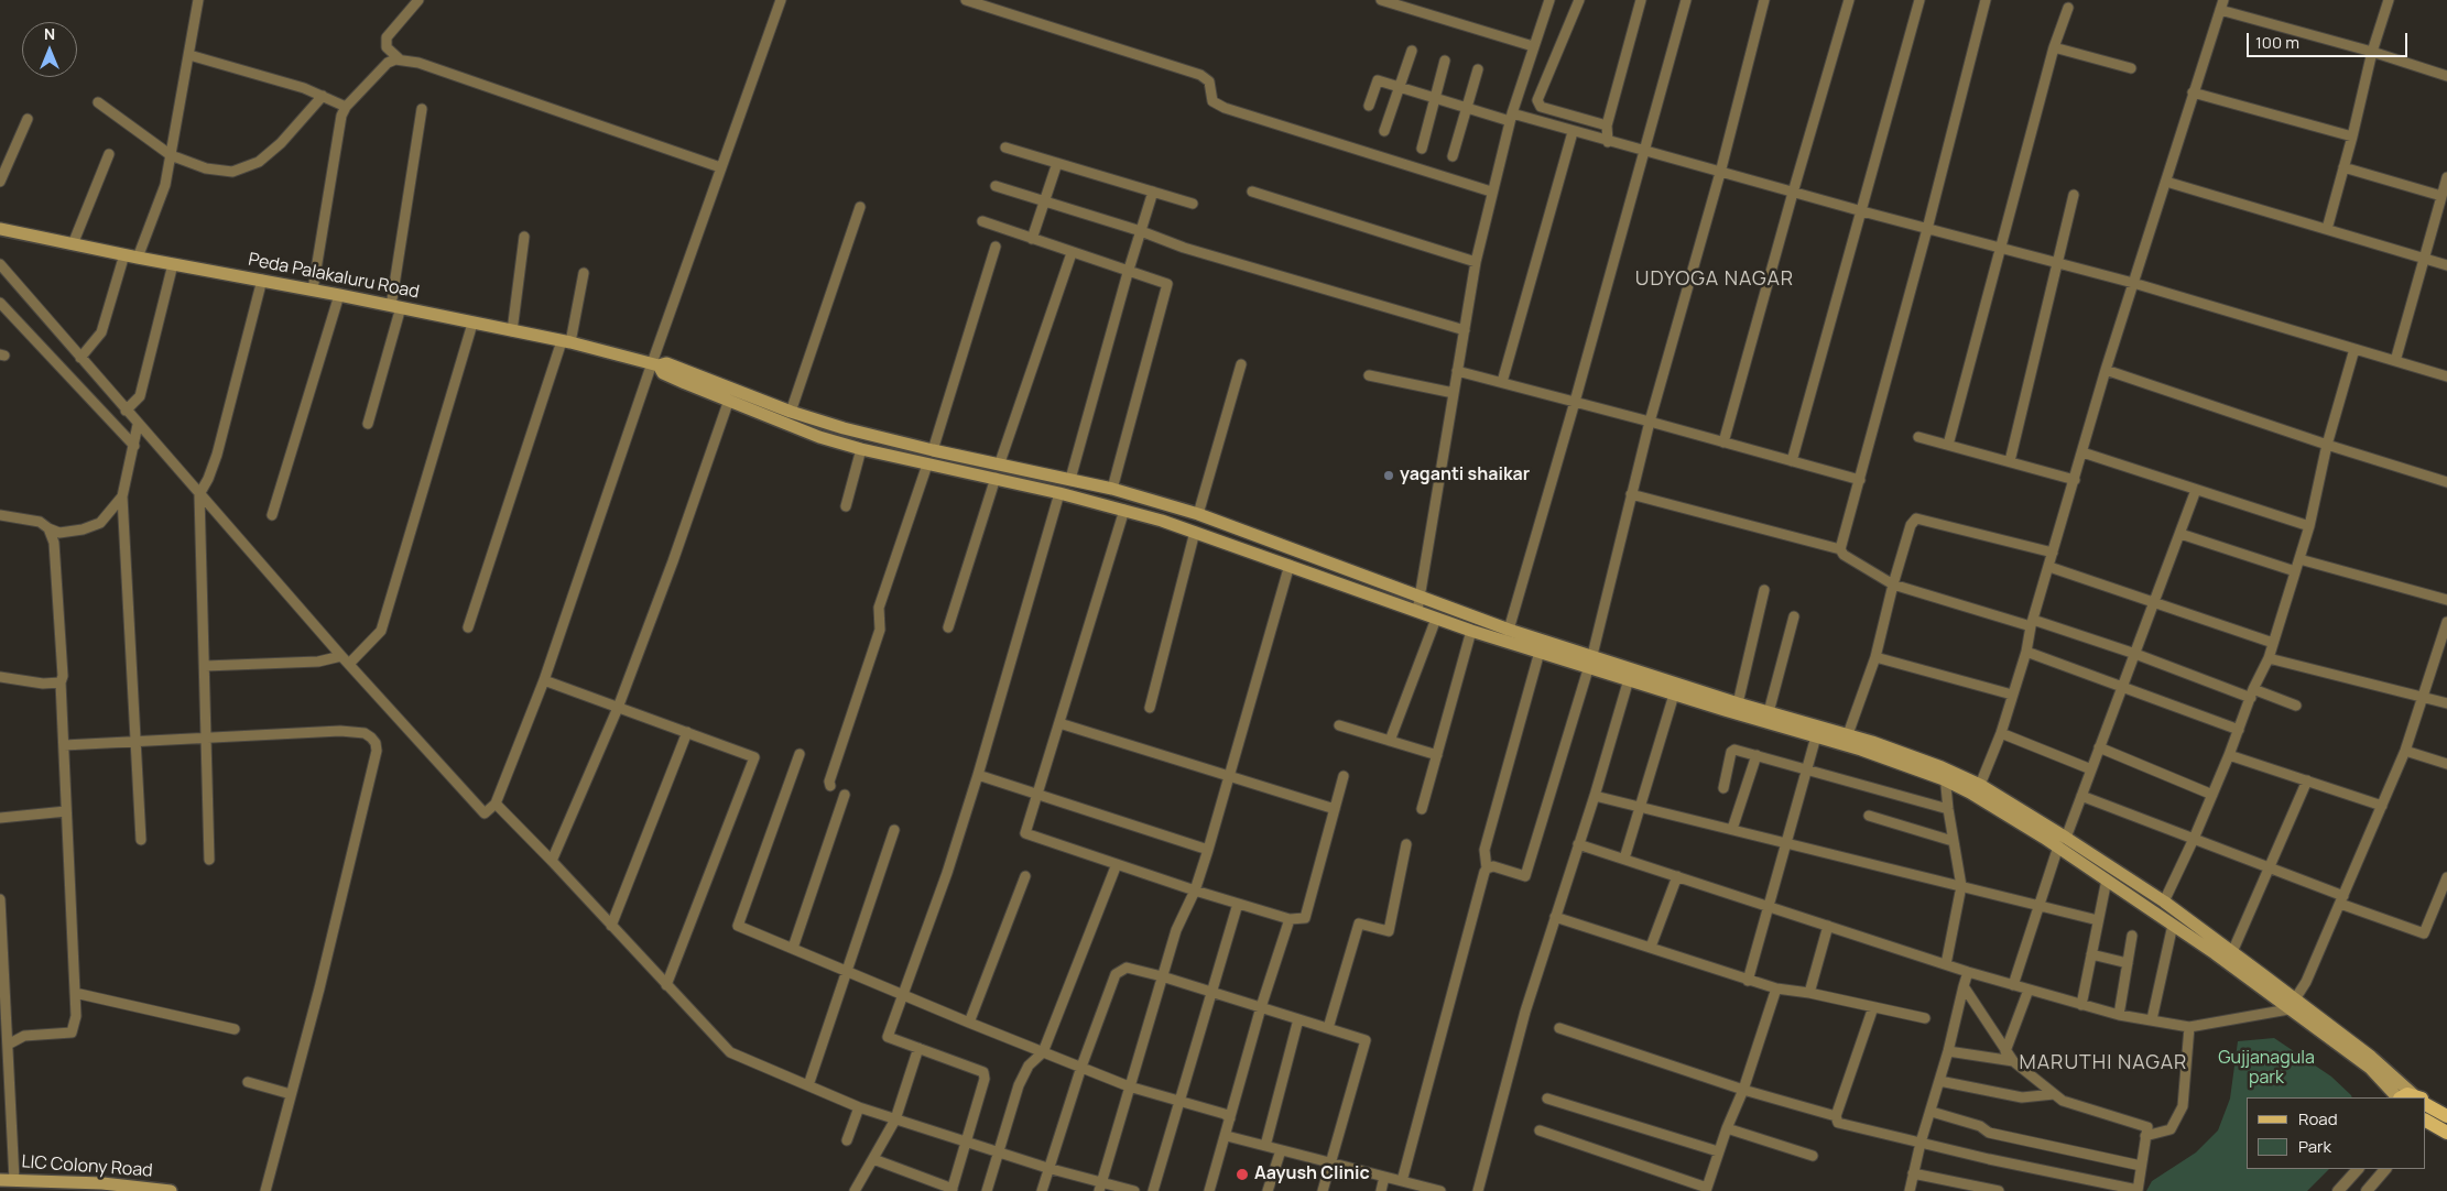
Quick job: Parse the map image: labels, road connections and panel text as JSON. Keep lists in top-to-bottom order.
{
  "streets": {
    "main road": ["Peda Palakaluru Road", "LIC Colony Road"]
  },
  "districts": ["UDYOGA NAGAR", "MARUTHI NAGAR"],
  "parks": ["Gujjanagula park"],
  "places": ["yaganti shaikar", "Aayush Clinic"],
  "legend": ["Road", "Park"],
  "scale_bar": "100 m",
  "north": "top"
}
